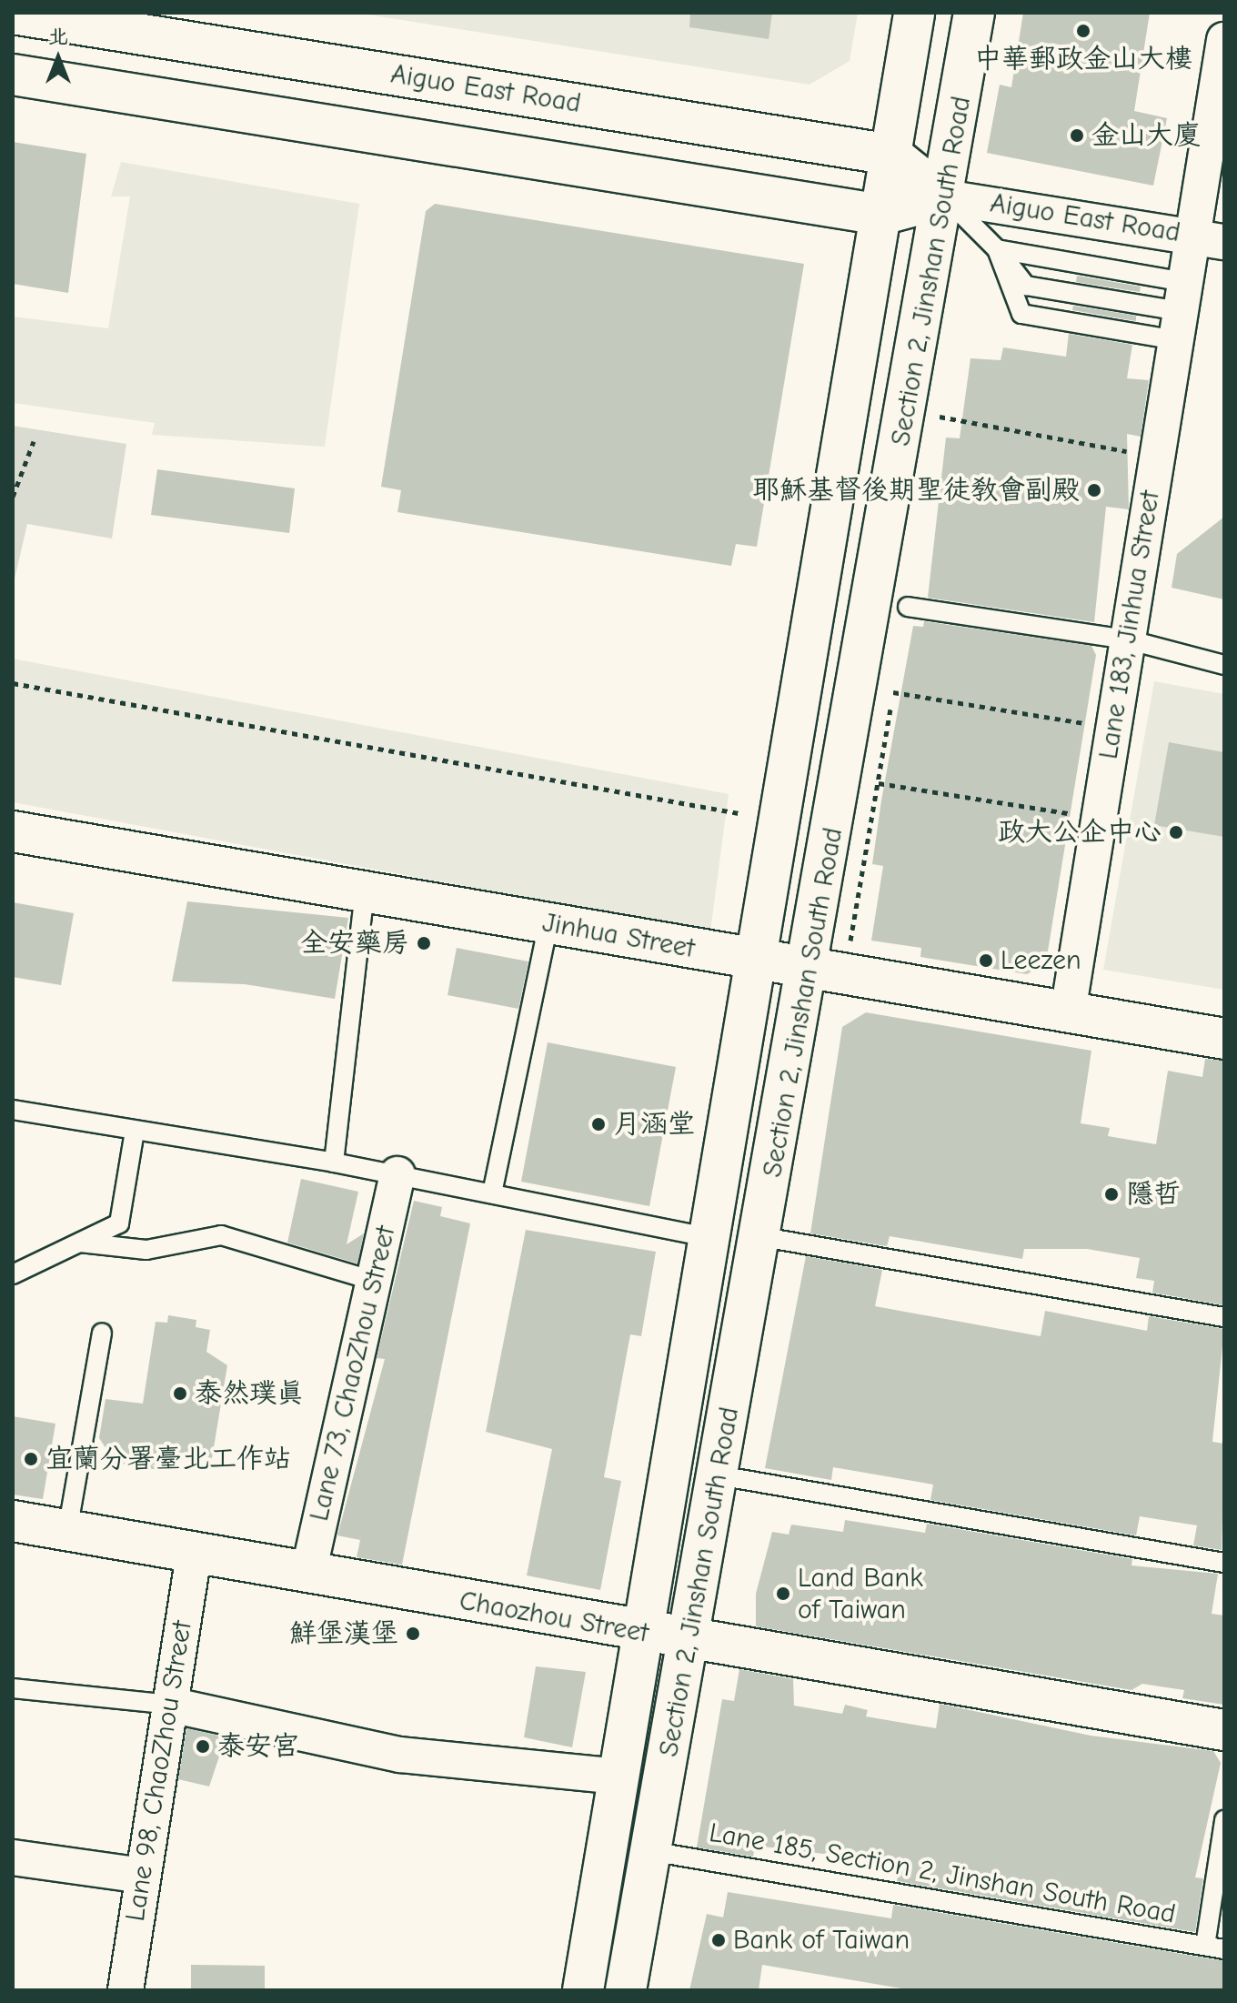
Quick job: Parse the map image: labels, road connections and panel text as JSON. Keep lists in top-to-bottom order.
{
  "streets": {
    "street": [
      "Aiguo East Road",
      "Section 2, Jinshan South Road",
      "Lane 183, Jinhua Street",
      "Jinhua Street",
      "Lane 73, ChaoZhou Street",
      "Chaozhou Street",
      "Lane 98, ChaoZhou Street"
    ],
    "lane": ["Lane 185, Section 2, Jinshan South Road"]
  },
  "crossings": [
    ["Aiguo East Road", "Section 2, Jinshan South Road"],
    ["Aiguo East Road", "Lane 183, Jinhua Street"],
    ["Section 2, Jinshan South Road", "Jinhua Street"],
    ["Section 2, Jinshan South Road", "Chaozhou Street"],
    ["Section 2, Jinshan South Road", "Lane 185, Section 2, Jinshan South Road"],
    ["Lane 183, Jinhua Street", "Jinhua Street"],
    ["Lane 73, ChaoZhou Street", "Chaozhou Street"],
    ["Chaozhou Street", "Lane 98, ChaoZhou Street"]
  ],
  "places": [
    "中華郵政金山大樓",
    "金山大廈",
    "耶穌基督後期聖徒教會副殿",
    "政大公企中心",
    "全安藥房",
    "Leezen",
    "月涵堂",
    "隱哲",
    "泰然璞真",
    "宜蘭分署臺北工作站",
    "Land Bank of Taiwan",
    "鮮堡漢堡",
    "泰安宮",
    "Bank of Taiwan"
  ],
  "north": "top"
}
